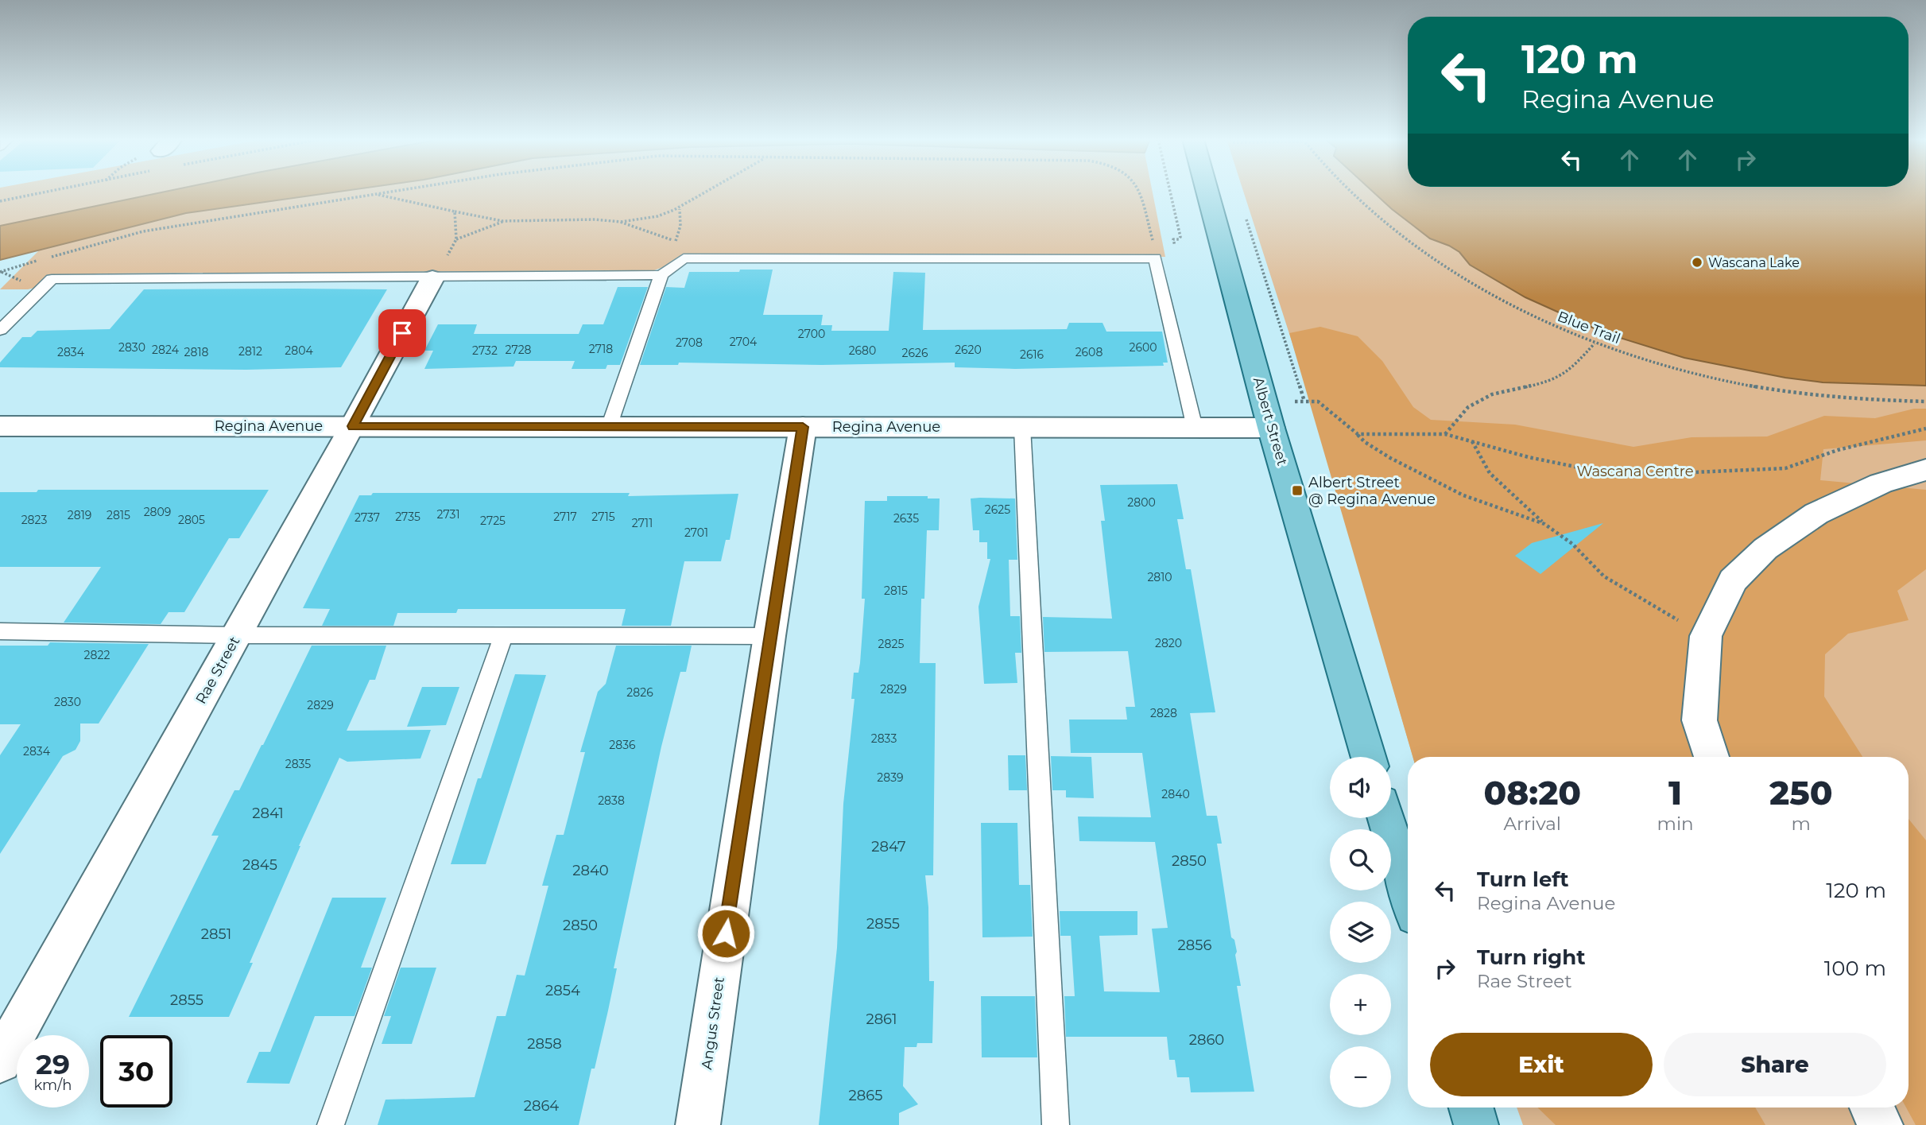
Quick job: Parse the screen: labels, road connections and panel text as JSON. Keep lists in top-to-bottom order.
{
  "streets": {
    "main road": ["Albert Street"],
    "street": ["Regina Avenue", "Rae Street", "Angus Street"],
    "path": ["Blue Trail"]
  },
  "crossings": [
    ["Albert Street", "Regina Avenue"],
    ["Regina Avenue", "Rae Street"],
    ["Regina Avenue", "Angus Street"]
  ],
  "parks": ["Wascana Centre"],
  "places": {
    "other": ["Wascana Lake"],
    "transit": ["Albert Street @ Regina Avenue"]
  },
  "house_numbers": [
    "2700",
    "2704",
    "2708",
    "2830",
    "2600",
    "2718",
    "2824",
    "2728",
    "2620",
    "2804",
    "2732",
    "2680",
    "2812",
    "2834",
    "2818",
    "2608",
    "2626",
    "2616",
    "2800",
    "2625",
    "2809",
    "2731",
    "2819",
    "2815",
    "2735",
    "2717",
    "2715",
    "2737",
    "2635",
    "2823",
    "2805",
    "2725",
    "2711",
    "2701",
    "2810",
    "2815",
    "2820",
    "2825",
    "2822",
    "2829",
    "2826",
    "2830",
    "2829",
    "2828",
    "2833",
    "2836",
    "2834",
    "2835",
    "2839",
    "2840",
    "2838",
    "2841",
    "2847",
    "2850",
    "2845",
    "2840",
    "2855",
    "2850",
    "2851",
    "2856",
    "2854",
    "2855",
    "2861",
    "2860",
    "2858",
    "2865",
    "2864"
  ],
  "page": {
    "turn": ["120 m", "Regina Avenue"],
    "map_buttons": ["+", "−"],
    "eta": [
      "08:20",
      "Arrival",
      "1",
      "min",
      "250",
      "m"
    ],
    "list": [
      {
        "name": "Turn left",
        "note": "Regina Avenue",
        "value": "120 m"
      },
      {
        "name": "Turn right",
        "note": "Rae Street",
        "value": "100 m"
      }
    ],
    "buttons": ["Exit", "Share"],
    "speed": "29 km/h",
    "limit": "30"
  }
}
